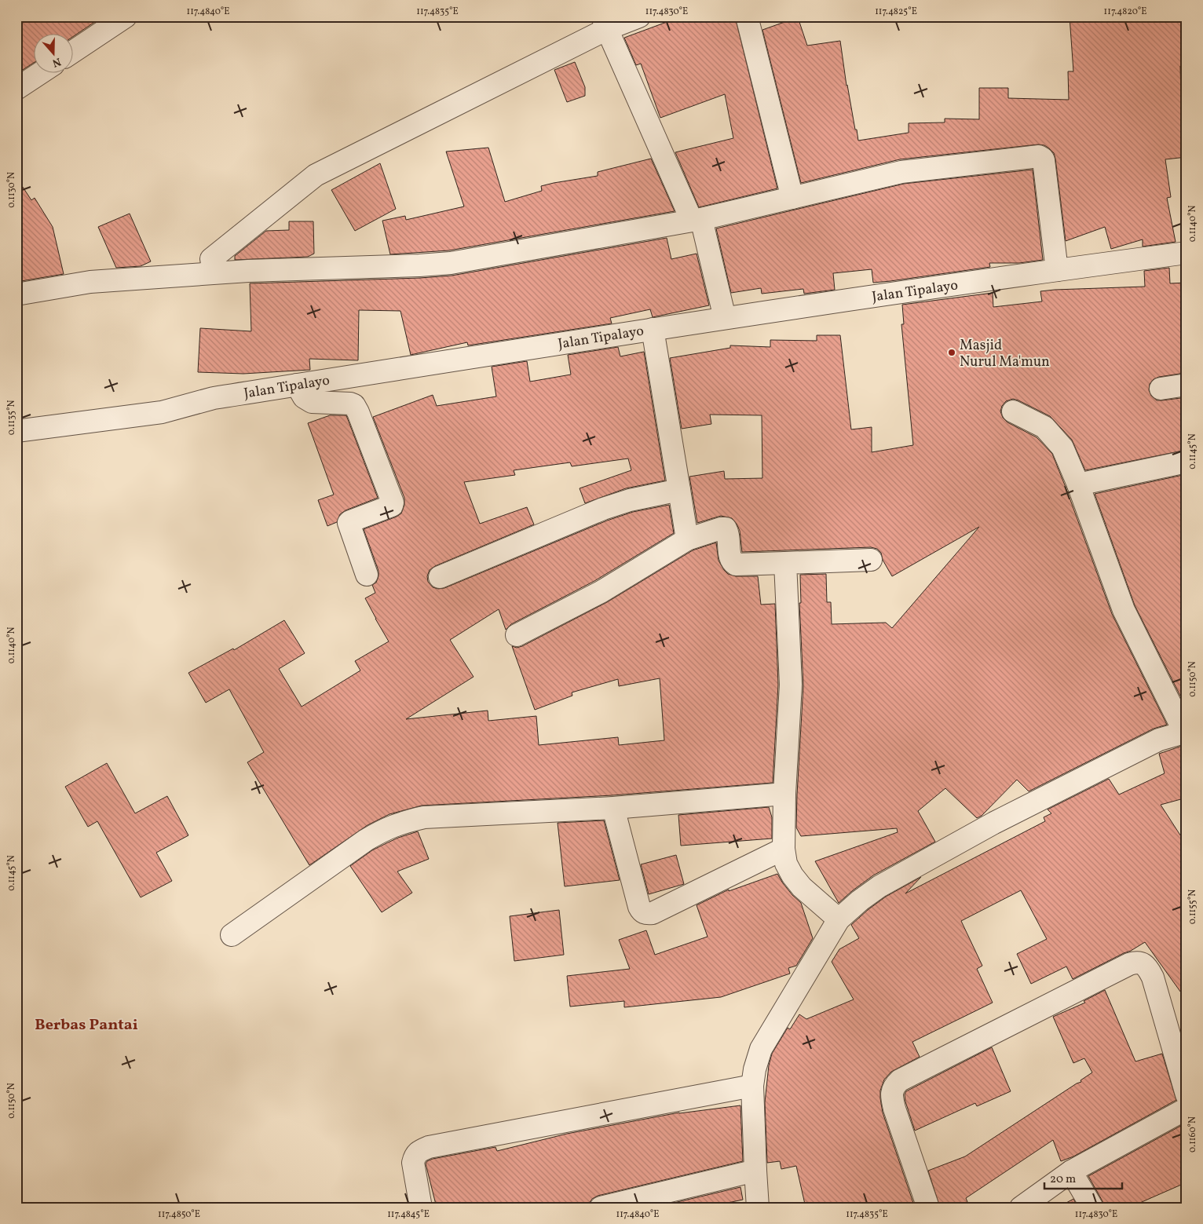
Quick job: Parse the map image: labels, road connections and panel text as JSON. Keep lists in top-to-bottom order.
{
  "streets": {
    "street": ["Jalan Tipalayo"]
  },
  "districts": ["Berbas Pantai"],
  "places": ["Masjid Nurul Ma'mun"],
  "scale_bar": "20 m",
  "north": "bottom",
  "coordinates": [
    "117.4840°E",
    "117.4835°E",
    "117.4830°E",
    "117.4825°E",
    "117.4820°E",
    "0.1130°N",
    "0.1140°N",
    "0.1135°N",
    "0.1145°N",
    "0.1150°N",
    "0.1155°N",
    "0.1160°N",
    "117.4850°E",
    "117.4845°E"
  ]
}
